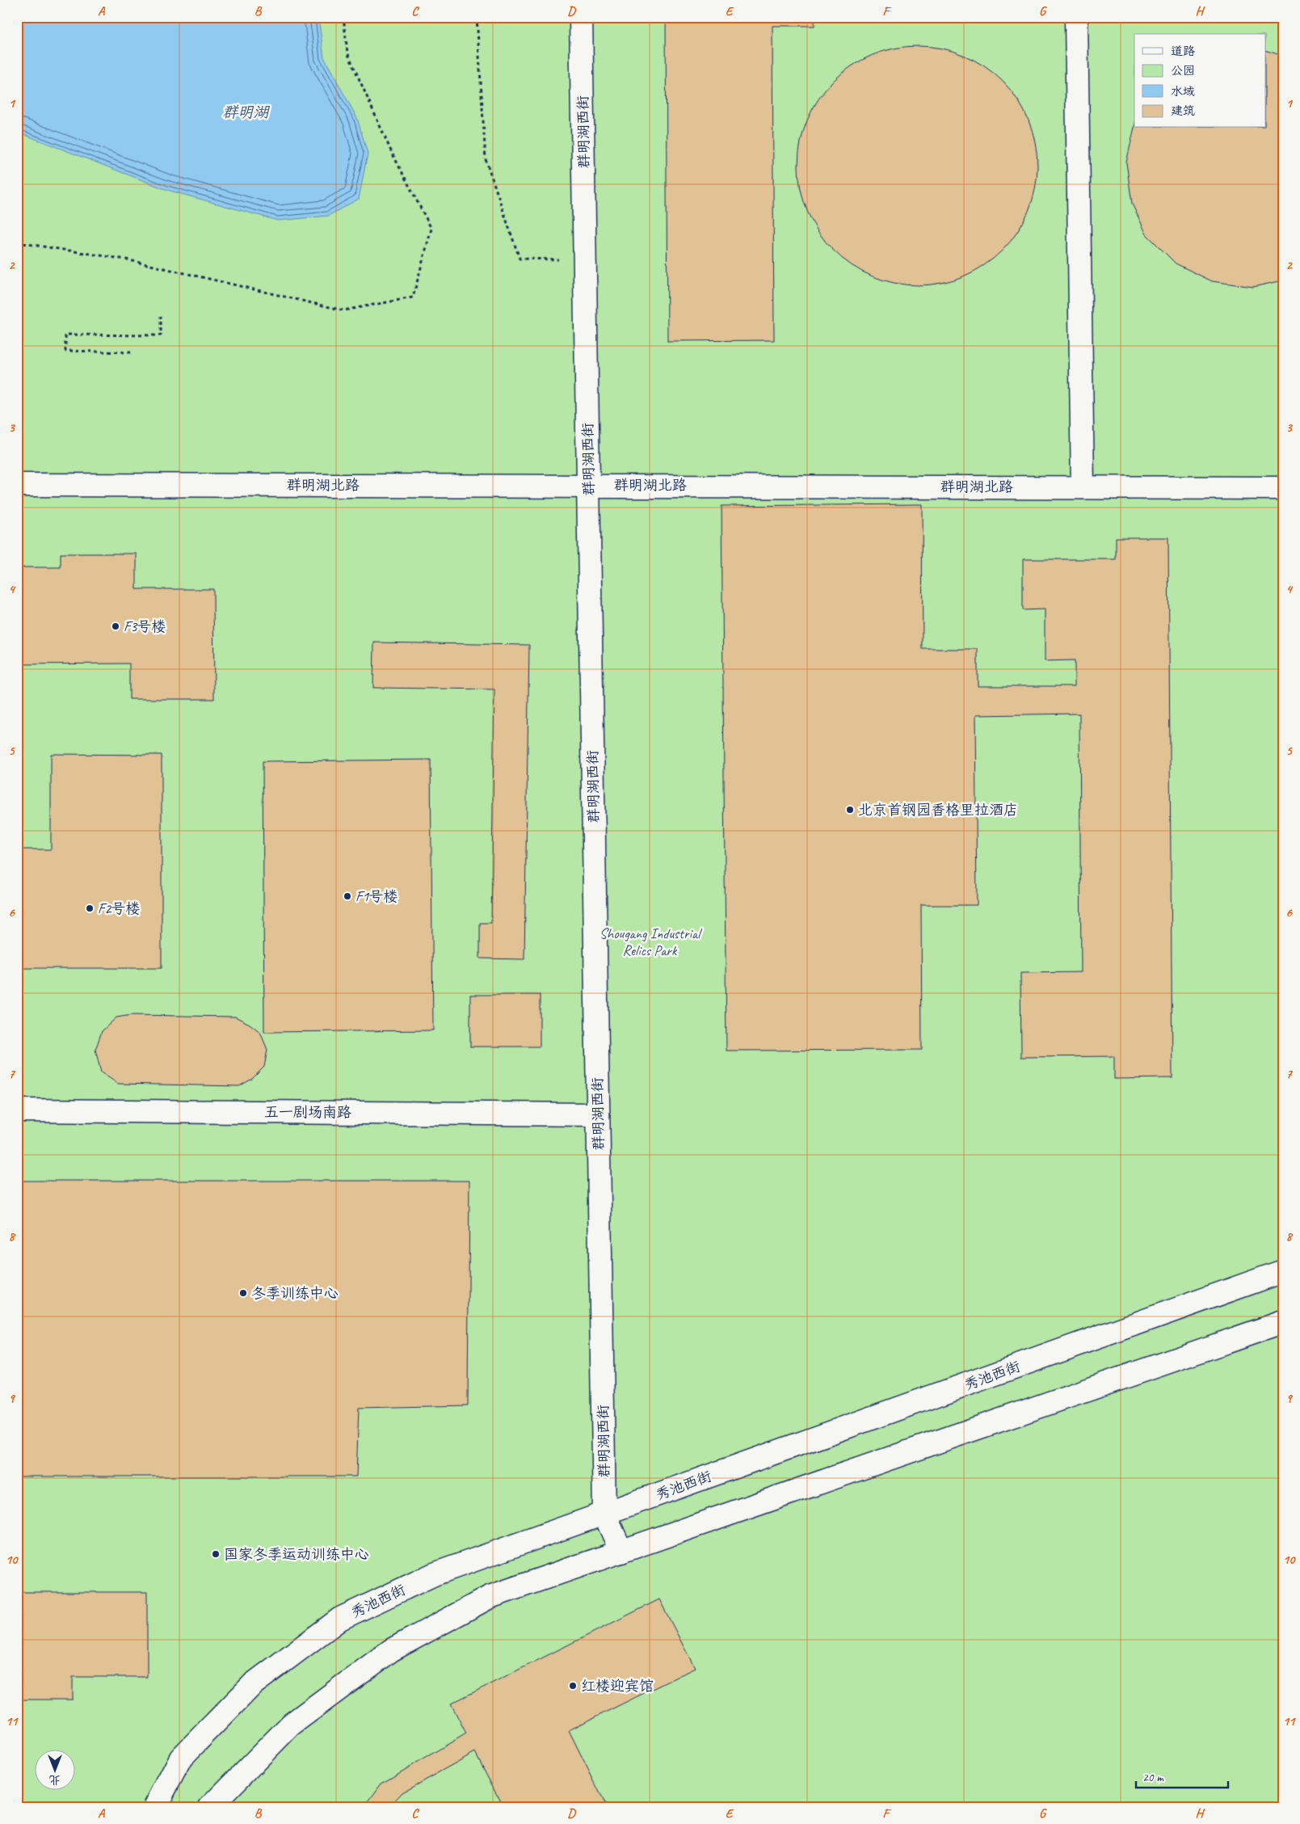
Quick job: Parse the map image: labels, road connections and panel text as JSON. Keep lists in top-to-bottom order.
{
  "streets": {
    "street": [
      "群明湖西街",
      "群明湖北路",
      "五一剧场南路",
      "秀池西街"
    ]
  },
  "crossings": [
    ["群明湖西街", "群明湖北路"],
    ["群明湖西街", "五一剧场南路"],
    ["群明湖西街", "秀池西街"]
  ],
  "water": ["群明湖"],
  "parks": ["Shougang Industrial Relics Park"],
  "places": [
    "F3号楼",
    "北京首钢园香格里拉酒店",
    "F1号楼",
    "F2号楼",
    "冬季训练中心",
    "国家冬季运动训练中心",
    "红楼迎宾馆"
  ],
  "legend": [
    "道路",
    "公园",
    "水域",
    "建筑"
  ],
  "scale_bar": "20 m",
  "north": "bottom",
  "grid": {
    "columns": [
      "A",
      "B",
      "C",
      "D",
      "E",
      "F",
      "G",
      "H"
    ],
    "rows": [
      "1",
      "2",
      "3",
      "4",
      "5",
      "6",
      "7",
      "8",
      "9",
      "10",
      "11"
    ]
  }
}
